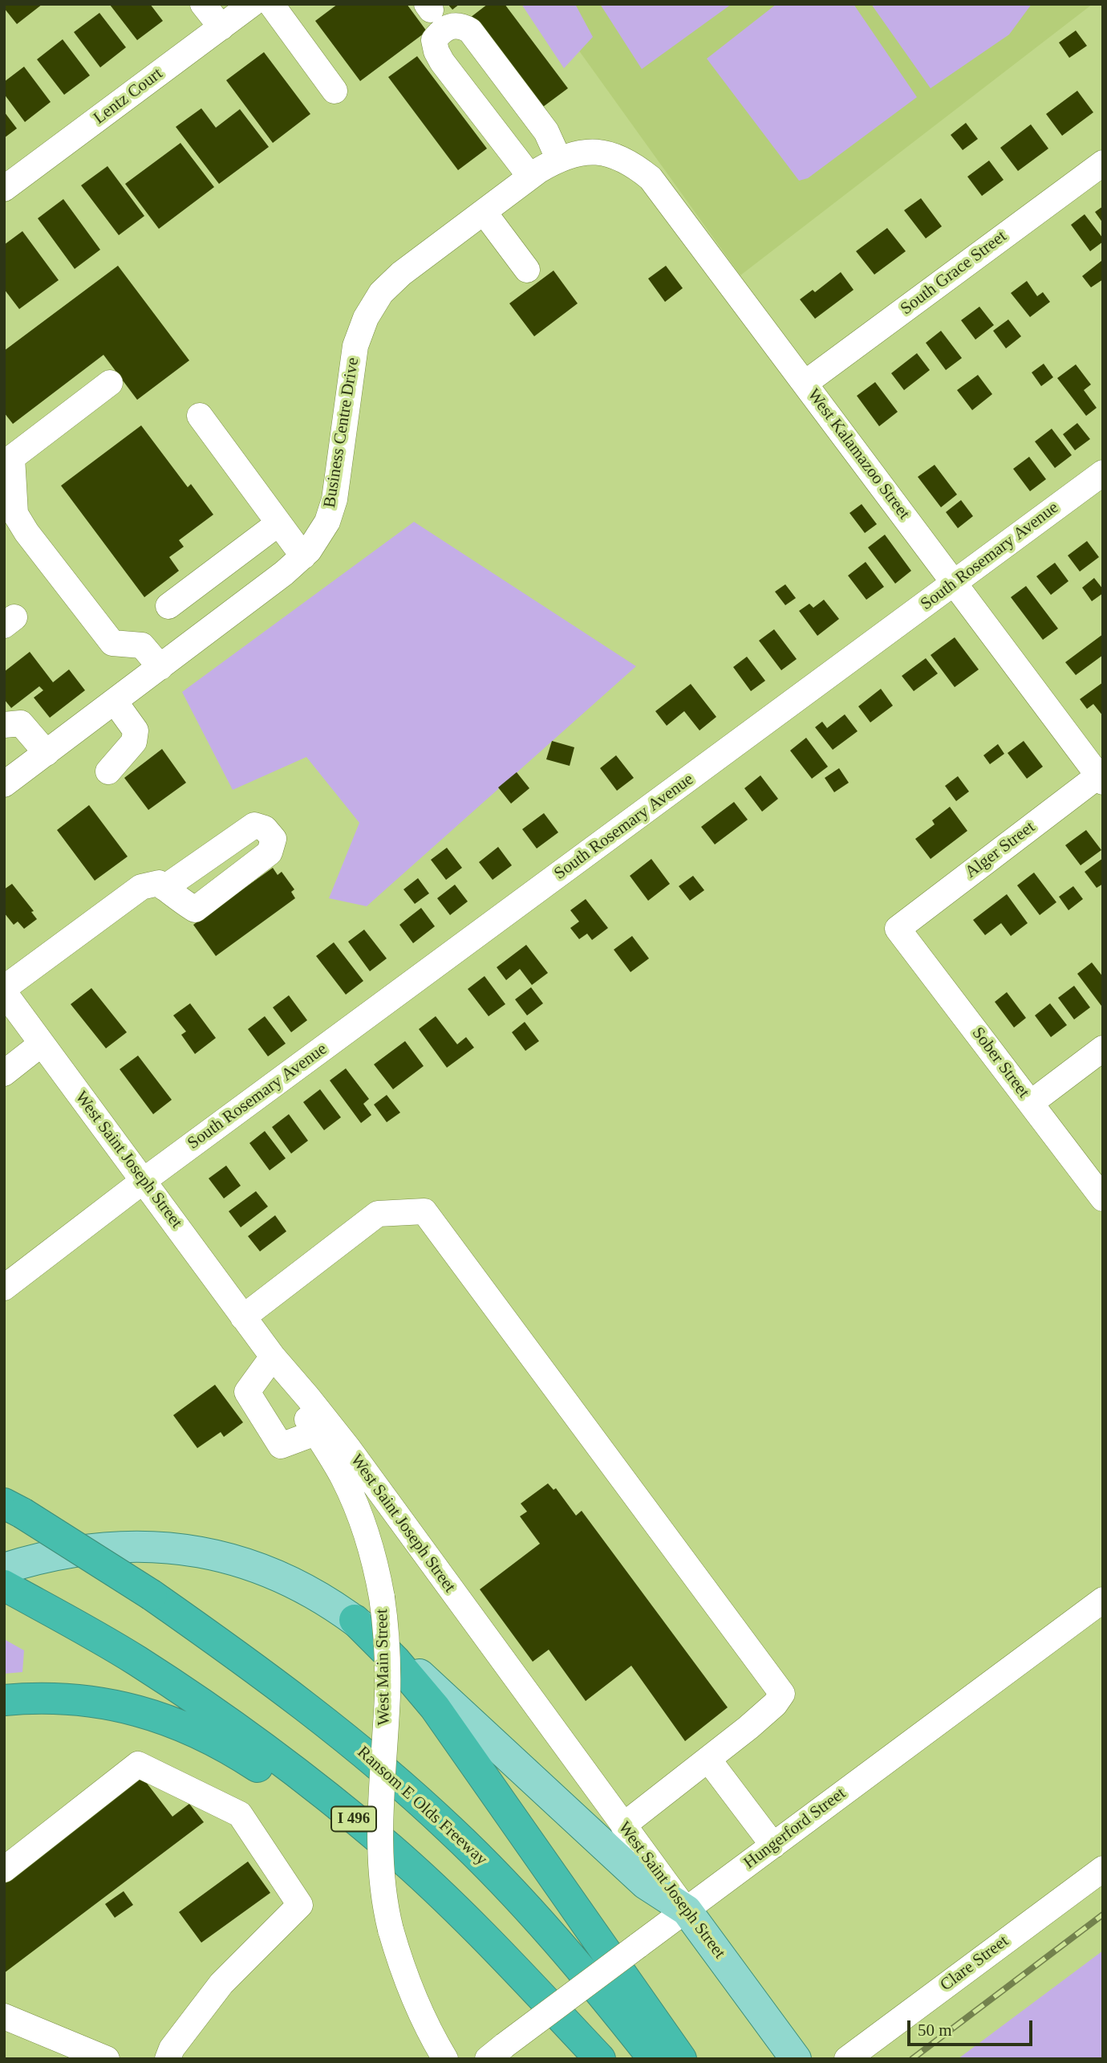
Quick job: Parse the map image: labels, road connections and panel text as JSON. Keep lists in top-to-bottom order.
{
  "streets": {
    "highway": ["Ransom E Olds Freeway", "I 496"],
    "main road": ["West Saint Joseph Street"],
    "street": [
      "Lentz Court",
      "South Grace Street",
      "Business Centre Drive",
      "West Kalamazoo Street",
      "South Rosemary Avenue",
      "Alger Street",
      "Sober Street",
      "West Main Street",
      "Hungerford Street",
      "Clare Street"
    ]
  },
  "crossings": [
    ["South Grace Street", "West Kalamazoo Street"],
    ["Business Centre Drive", "West Kalamazoo Street"],
    ["West Kalamazoo Street", "South Rosemary Avenue"],
    ["West Kalamazoo Street", "Alger Street"],
    ["South Rosemary Avenue", "West Saint Joseph Street"],
    ["Alger Street", "Sober Street"],
    ["West Saint Joseph Street", "West Main Street"],
    ["West Saint Joseph Street", "Hungerford Street"]
  ],
  "scale_bar": "50 m"
}
